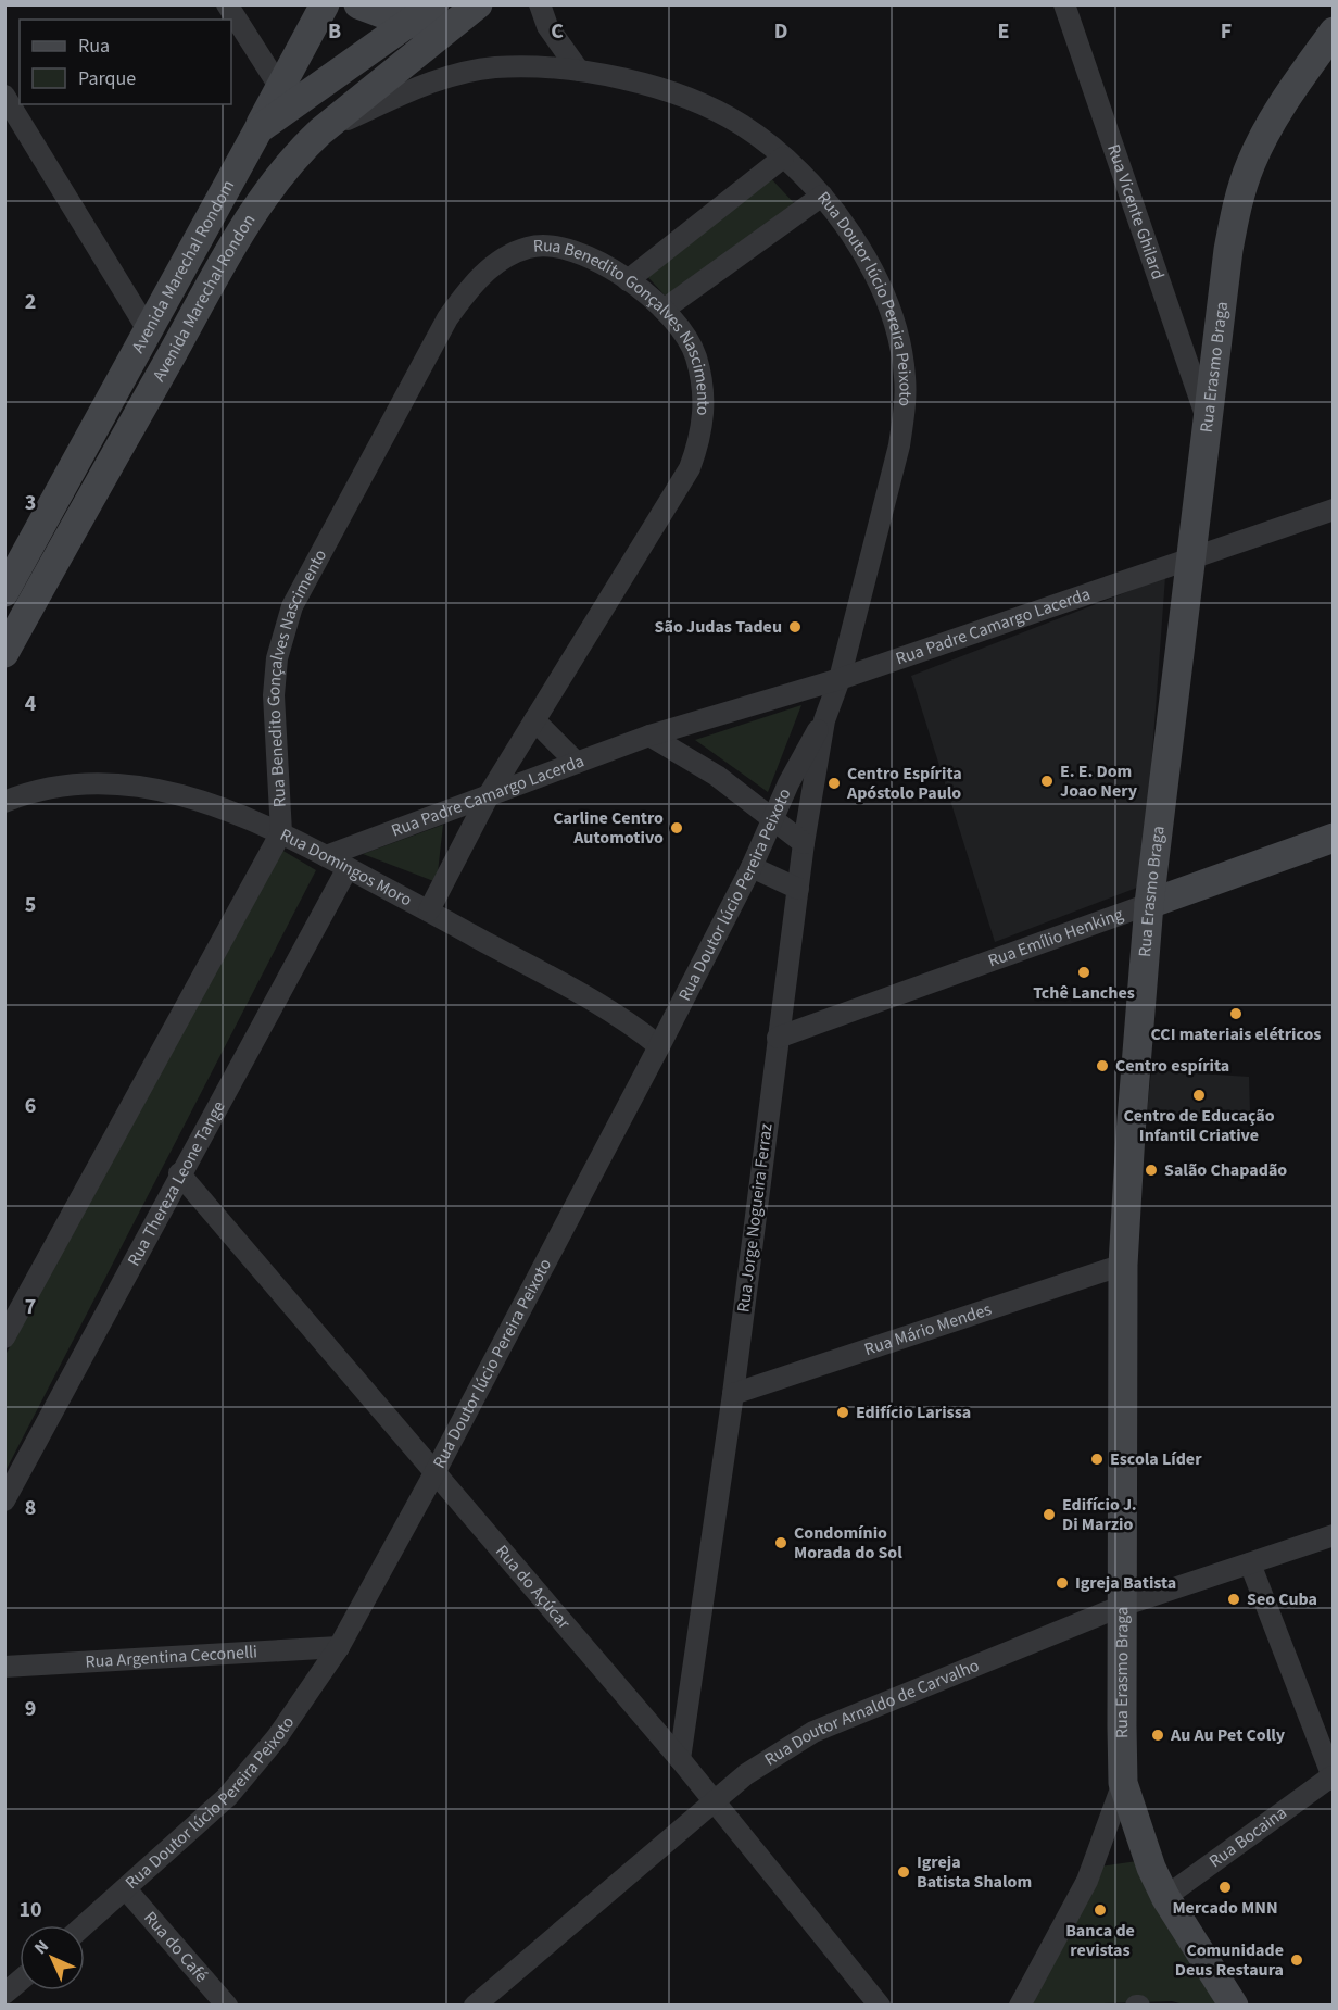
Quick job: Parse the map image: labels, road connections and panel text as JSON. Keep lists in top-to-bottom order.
{
  "streets": {
    "street": [
      "Rua Vicente Ghilard",
      "Avenida Marechal Rondom",
      "Avenida Marechal Rondon",
      "Rua Doutor lúcio Pereira Peixoto",
      "Rua Benedito Gonçalves Nascimento",
      "Rua Erasmo Braga",
      "Rua Padre Camargo Lacerda",
      "Rua Domingos Moro",
      "Rua Emílio Henking",
      "Rua Thereza Leone Tange",
      "Rua Jorge Nogueira Ferraz",
      "Rua Mário Mendes",
      "Rua do Açúcar",
      "Rua Argentina Ceconelli",
      "Rua Doutor Arnaldo de Carvalho",
      "Rua Bocaina",
      "Rua do Café"
    ]
  },
  "crossings": [
    ["Rua Vicente Ghilard", "Rua Erasmo Braga"],
    ["Avenida Marechal Rondon", "Rua Doutor lúcio Pereira Peixoto"],
    ["Rua Doutor lúcio Pereira Peixoto", "Rua Padre Camargo Lacerda"],
    ["Rua Doutor lúcio Pereira Peixoto", "Rua Domingos Moro"],
    ["Rua Doutor lúcio Pereira Peixoto", "Rua Jorge Nogueira Ferraz"],
    ["Rua Doutor lúcio Pereira Peixoto", "Rua do Açúcar"],
    ["Rua Doutor lúcio Pereira Peixoto", "Rua Argentina Ceconelli"],
    ["Rua Doutor lúcio Pereira Peixoto", "Rua do Café"],
    ["Rua Benedito Gonçalves Nascimento", "Rua Padre Camargo Lacerda"],
    ["Rua Benedito Gonçalves Nascimento", "Rua Domingos Moro"],
    ["Rua Erasmo Braga", "Rua Padre Camargo Lacerda"],
    ["Rua Erasmo Braga", "Rua Emílio Henking"],
    ["Rua Erasmo Braga", "Rua Mário Mendes"],
    ["Rua Erasmo Braga", "Rua Doutor Arnaldo de Carvalho"],
    ["Rua Erasmo Braga", "Rua Bocaina"],
    ["Rua Padre Camargo Lacerda", "Rua Domingos Moro"],
    ["Rua Padre Camargo Lacerda", "Rua Jorge Nogueira Ferraz"],
    ["Rua Domingos Moro", "Rua Thereza Leone Tange"],
    ["Rua Emílio Henking", "Rua Jorge Nogueira Ferraz"],
    ["Rua Thereza Leone Tange", "Rua do Açúcar"],
    ["Rua Jorge Nogueira Ferraz", "Rua Mário Mendes"],
    ["Rua Jorge Nogueira Ferraz", "Rua do Açúcar"],
    ["Rua do Açúcar", "Rua Doutor Arnaldo de Carvalho"]
  ],
  "places": [
    "São Judas Tadeu",
    "E. E. Dom Joao Nery",
    "Centro Espírita Apóstolo Paulo",
    "Carline Centro Automotivo",
    "Tchê Lanches",
    "CCI materiais elétricos",
    "Centro espírita",
    "Centro de Educação Infantil Criative",
    "Salão Chapadão",
    "Edifício Larissa",
    "Escola Líder",
    "Edifício J. Di Marzio",
    "Condomínio Morada do Sol",
    "Igreja Batista",
    "Seo Cuba",
    "Au Au Pet Colly",
    "Igreja Batista Shalom",
    "Mercado MNN",
    "Banca de revistas",
    "Comunidade Deus Restaura"
  ],
  "legend": ["Rua", "Parque"],
  "north": "top left",
  "grid": {
    "columns": [
      "B",
      "C",
      "D",
      "E",
      "F"
    ],
    "rows": [
      "2",
      "3",
      "4",
      "5",
      "6",
      "7",
      "8",
      "9",
      "10"
    ]
  }
}
